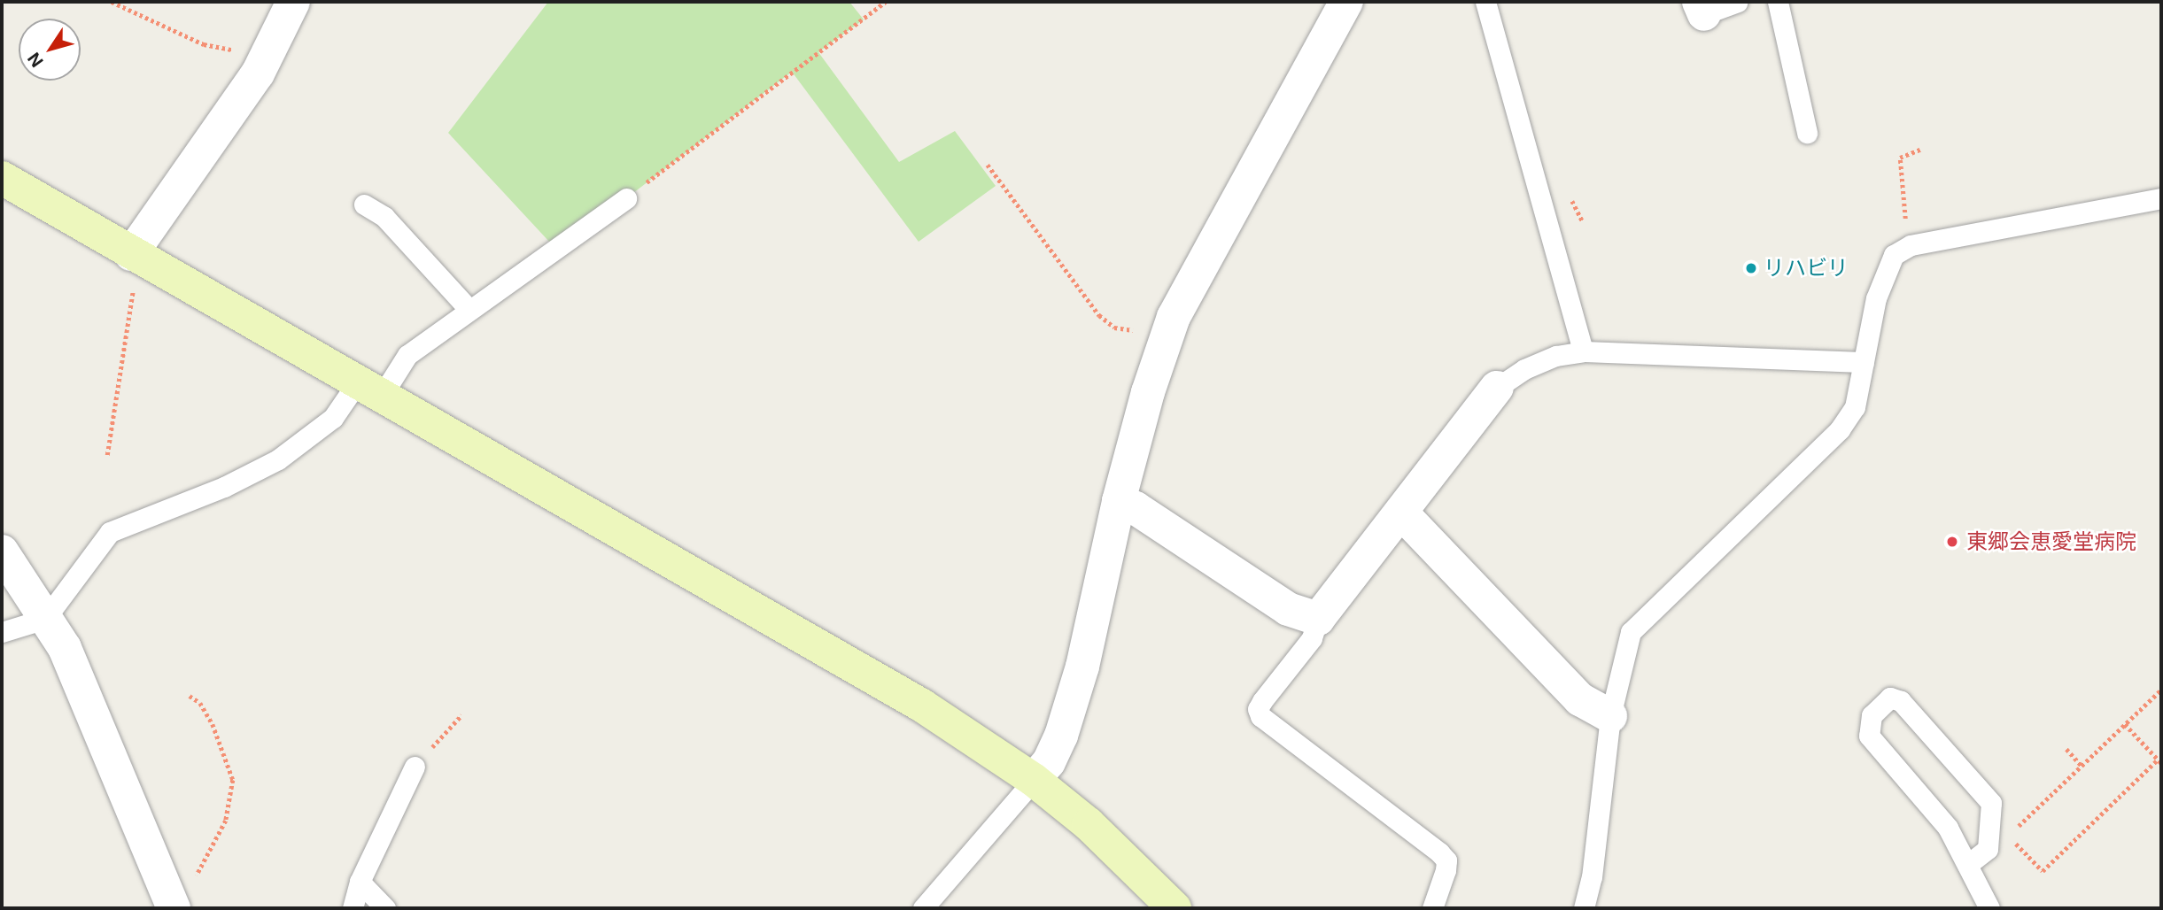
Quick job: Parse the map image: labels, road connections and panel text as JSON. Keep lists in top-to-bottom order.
{
  "places": ["リハビリ", "東郷会恵愛堂病院"],
  "north": "bottom left"
}
